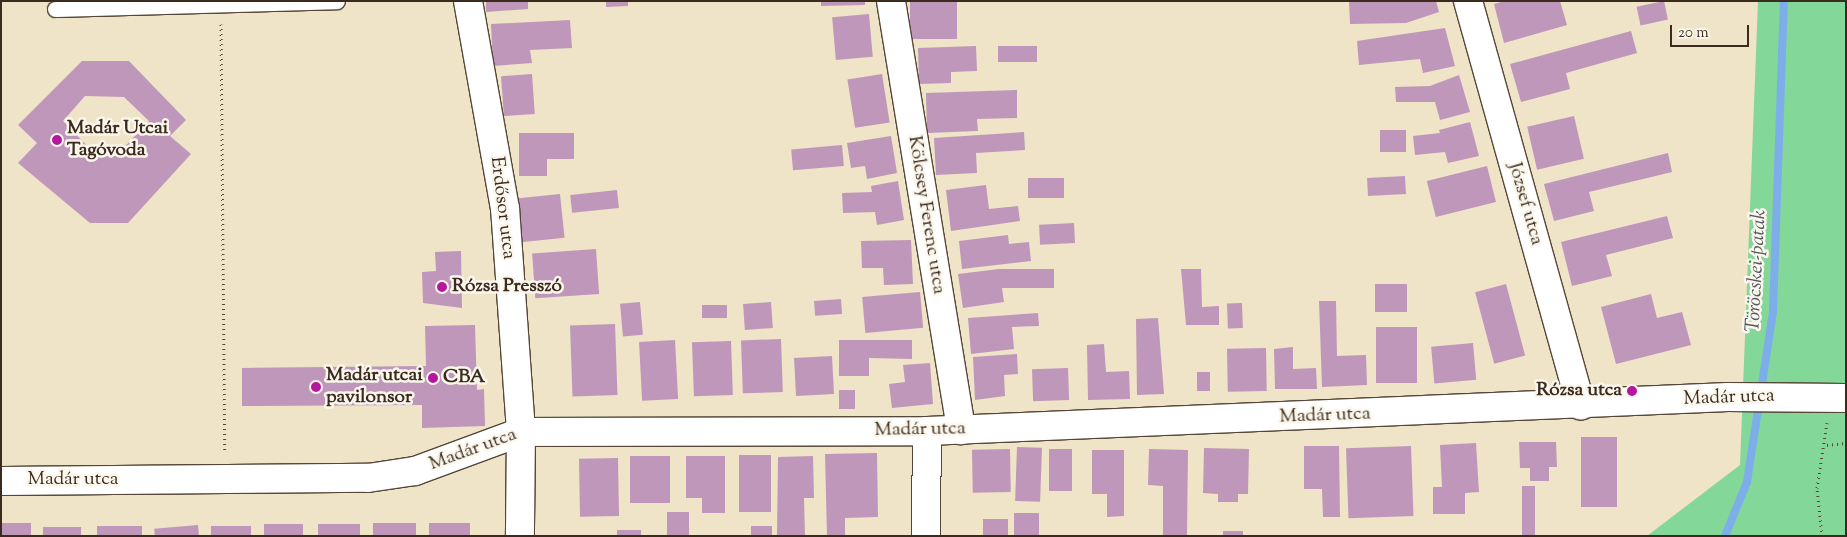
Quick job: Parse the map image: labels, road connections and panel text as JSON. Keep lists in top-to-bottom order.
{
  "streets": {
    "street": [
      "József utca",
      "Erdősor utca",
      "Kölcsey Ferenc utca",
      "Madár utca"
    ]
  },
  "crossings": [
    ["József utca", "Madár utca"],
    ["Erdősor utca", "Madár utca"],
    ["Kölcsey Ferenc utca", "Madár utca"]
  ],
  "water": ["Töröcskei-patak"],
  "places": [
    "Madár Utcai Tagóvoda",
    "Rózsa Presszó",
    "CBA",
    "Madár utcai pavilonsor",
    "Rózsa utca"
  ],
  "scale_bar": "20 m"
}
